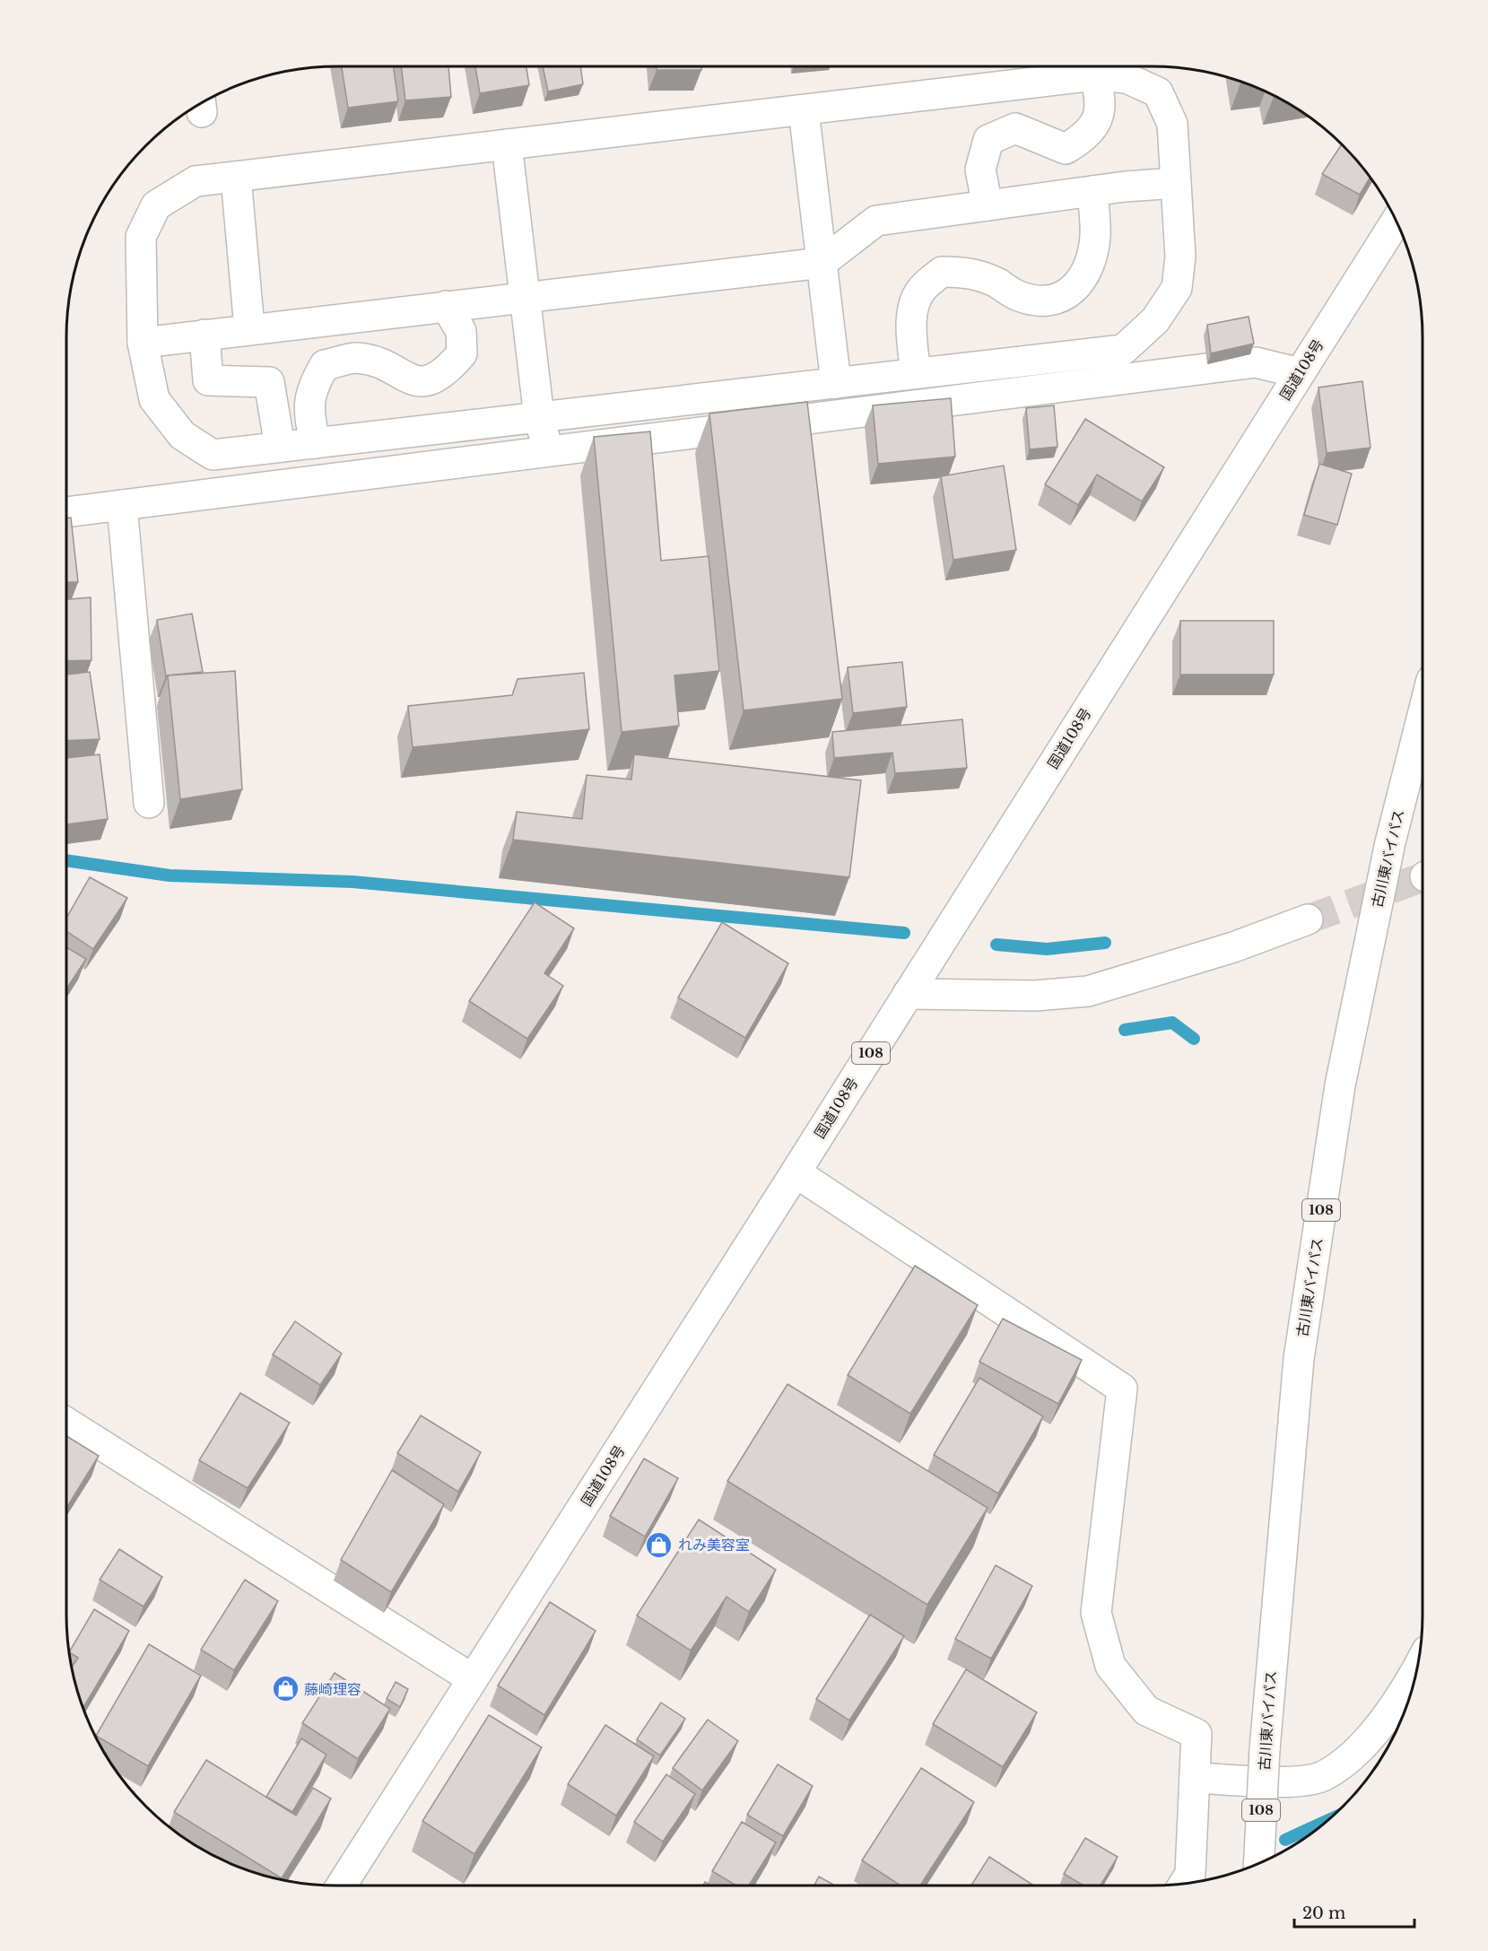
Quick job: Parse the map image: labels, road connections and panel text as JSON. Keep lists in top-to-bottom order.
{
  "streets": {
    "main road": ["国道108号", "古川東バイパス", "108"]
  },
  "places": {
    "shop": ["れみ美容室", "藤崎理容"]
  },
  "scale_bar": "20 m"
}
